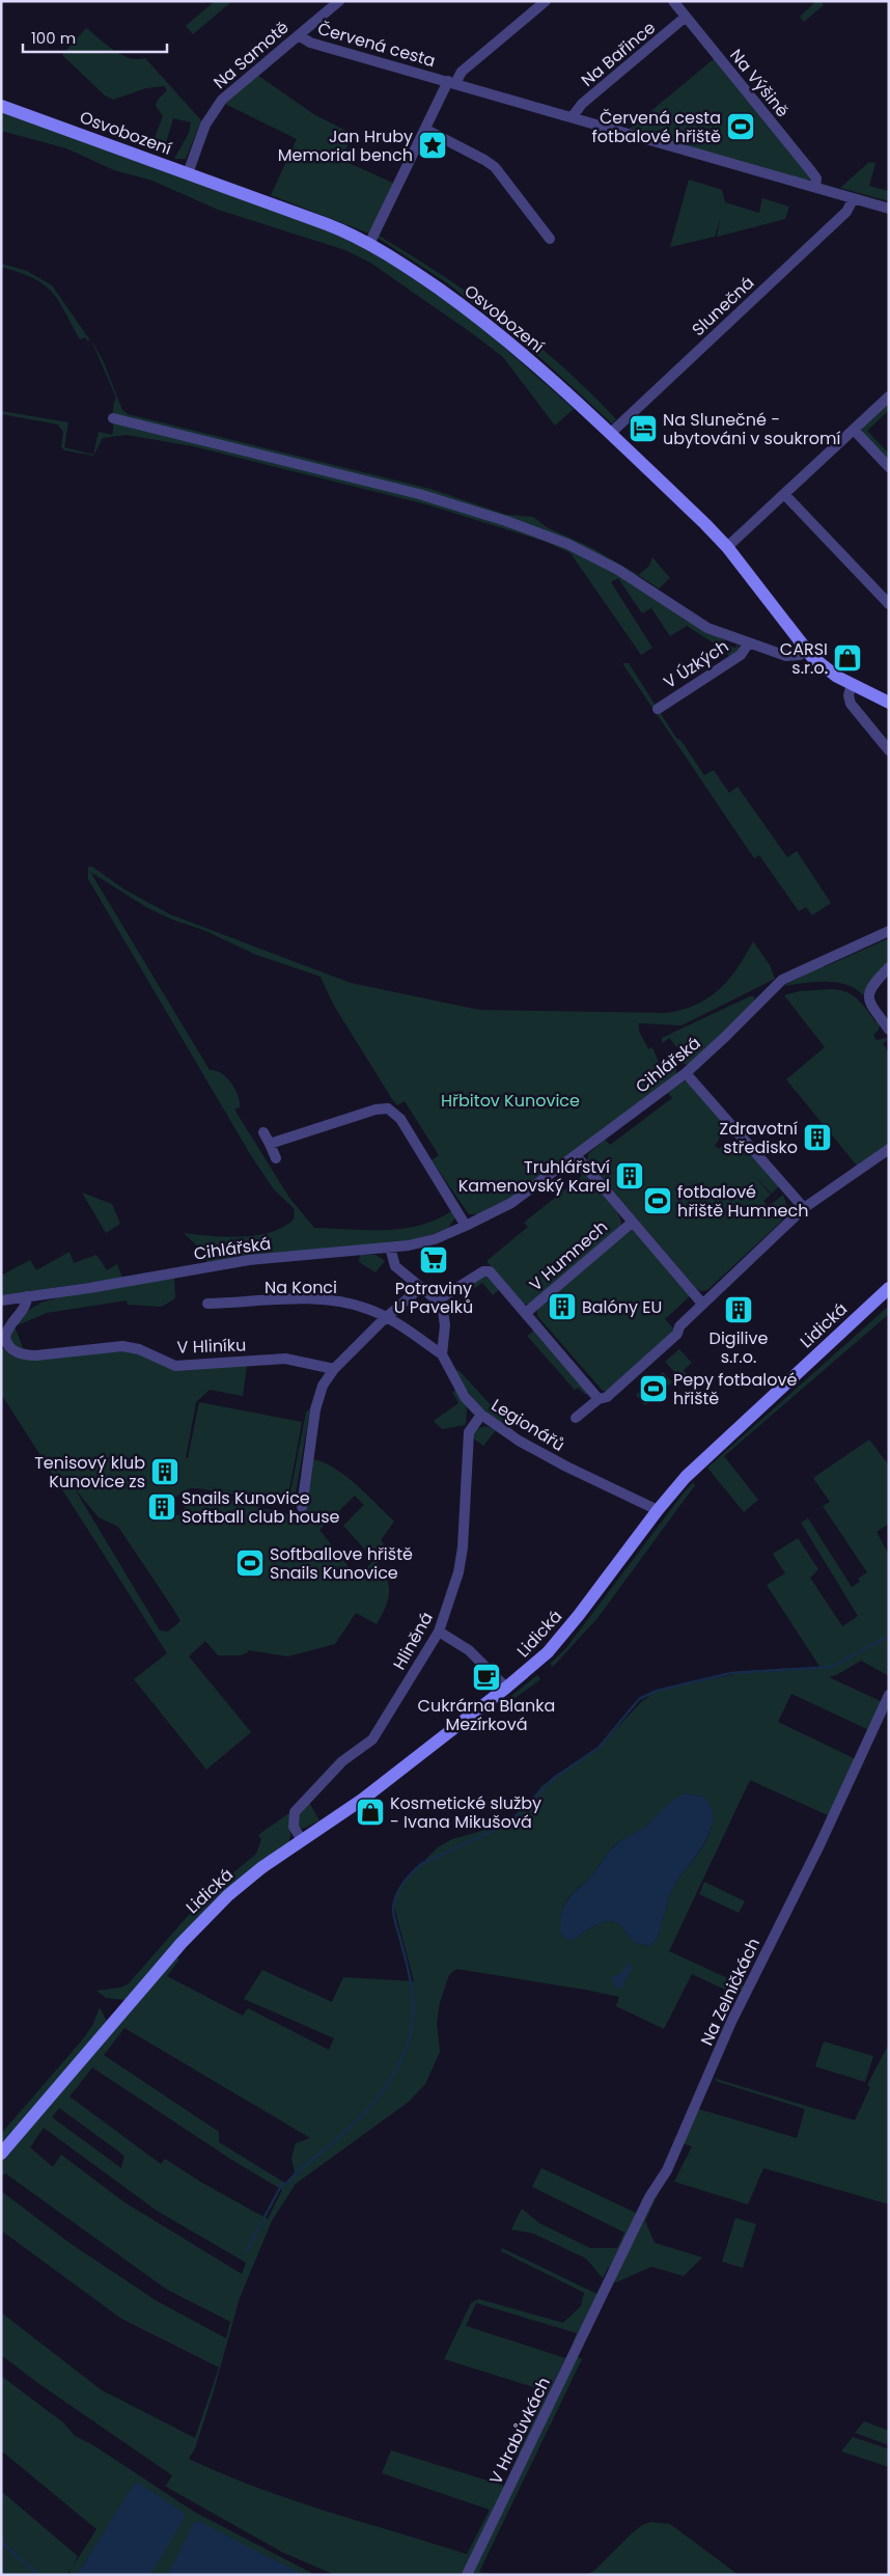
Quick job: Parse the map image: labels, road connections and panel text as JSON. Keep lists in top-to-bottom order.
{
  "streets": {
    "main road": ["Osvobození", "Lidická"],
    "street": [
      "Červená cesta",
      "Na Bařince",
      "Na Samotě",
      "Na Výšině",
      "Slunečná",
      "V Úzkých",
      "Cihlářská",
      "V Humnech",
      "Na Konci",
      "V Hliníku",
      "Legionářů",
      "Hliněná",
      "Na Zelničkách",
      "V Hrabůvkách"
    ]
  },
  "crossings": [
    ["Červená cesta", "Na Bařince"],
    ["Červená cesta", "Na Samotě"],
    ["Červená cesta", "Na Výšině"],
    ["Červená cesta", "Osvobození"],
    ["Červená cesta", "Slunečná"],
    ["Na Bařince", "Na Výšině"],
    ["Na Samotě", "Osvobození"],
    ["Osvobození", "Slunečná"],
    ["Cihlářská", "V Humnech"],
    ["Cihlářská", "V Hliníku"],
    ["Na Konci", "Legionářů"],
    ["Lidická", "Legionářů"],
    ["Lidická", "Hliněná"],
    ["Legionářů", "Hliněná"],
    ["Na Zelničkách", "V Hrabůvkách"]
  ],
  "parks": ["Hřbitov Kunovice"],
  "places": {
    "sports": [
      "Červená cesta fotbalové hřiště",
      "fotbalové hřiště Humnech",
      "Pepy fotbalové hřiště",
      "Softballove hřiště Snails Kunovice"
    ],
    "place": ["Jan Hruby Memorial bench"],
    "hotel": ["Na Slunečné - ubytováni v soukromí"],
    "shop": ["CARSI s.r.o.", "Kosmetické služby - Ivana Mikušová"],
    "building": [
      "Zdravotní středisko",
      "Truhlářství Kamenovský Karel",
      "Balóny EU",
      "Digilive s.r.o.",
      "Tenisový klub Kunovice zs",
      "Snails Kunovice Softball club house"
    ],
    "supermarket": ["Potraviny U Pavelků"],
    "cafe": ["Cukrárna Blanka Mezírková"]
  },
  "scale_bar": "100 m"
}
